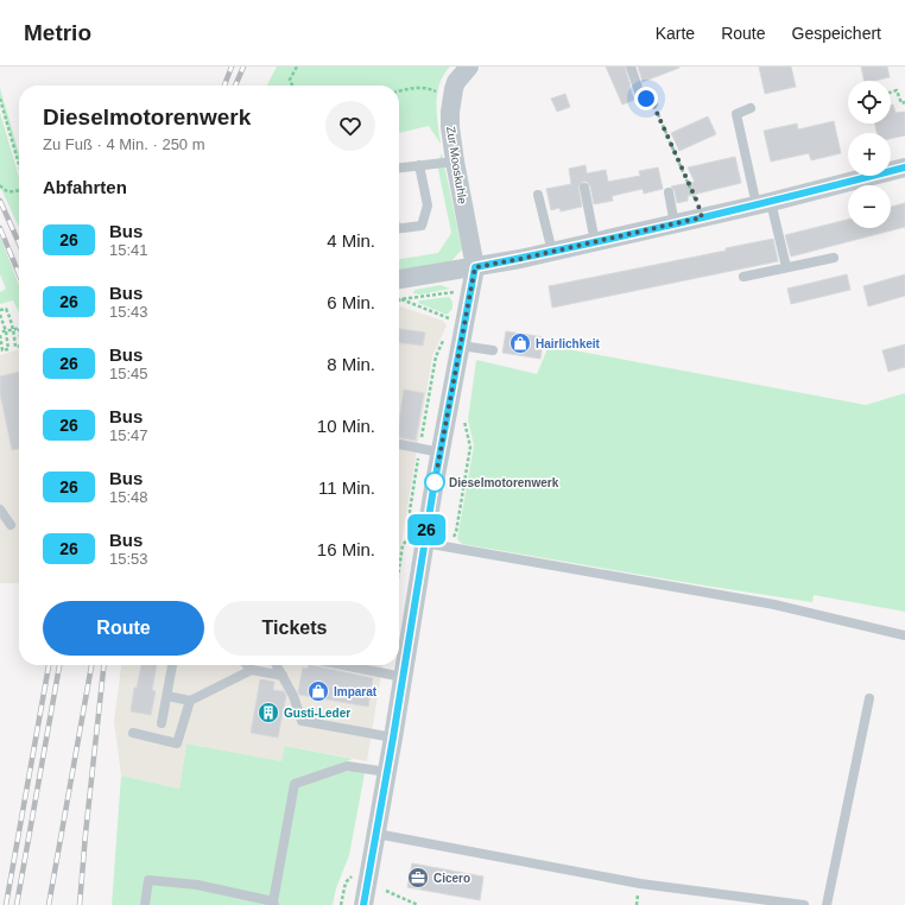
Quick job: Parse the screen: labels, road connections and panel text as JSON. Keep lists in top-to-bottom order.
{
  "streets": {
    "street": ["Zur Mooskuhle"]
  },
  "places": {
    "shop": ["Hairlichkeit", "Imparat"],
    "other": ["Dieselmotorenwerk"],
    "building": ["Gusti-Leder"],
    "office": ["Cicero"]
  },
  "lines": ["bus line 26"],
  "page": {
    "header": "Metrio",
    "nav": ["Karte", "Route", "Gespeichert"],
    "on_map": "26",
    "map_buttons": ["+", "−"],
    "heading": [
      ["Dieselmotorenwerk", "Zu Fuß · 4 Min. · 250 m"],
      "Abfahrten"
    ],
    "list": [
      {
        "mark": "26",
        "name": "Bus",
        "note": "15:41",
        "value": "4 Min."
      },
      {
        "mark": "26",
        "name": "Bus",
        "note": "15:43",
        "value": "6 Min."
      },
      {
        "mark": "26",
        "name": "Bus",
        "note": "15:45",
        "value": "8 Min."
      },
      {
        "mark": "26",
        "name": "Bus",
        "note": "15:47",
        "value": "10 Min."
      },
      {
        "mark": "26",
        "name": "Bus",
        "note": "15:48",
        "value": "11 Min."
      },
      {
        "mark": "26",
        "name": "Bus",
        "note": "15:53",
        "value": "16 Min."
      }
    ],
    "buttons": ["Route", "Tickets"]
  }
}
